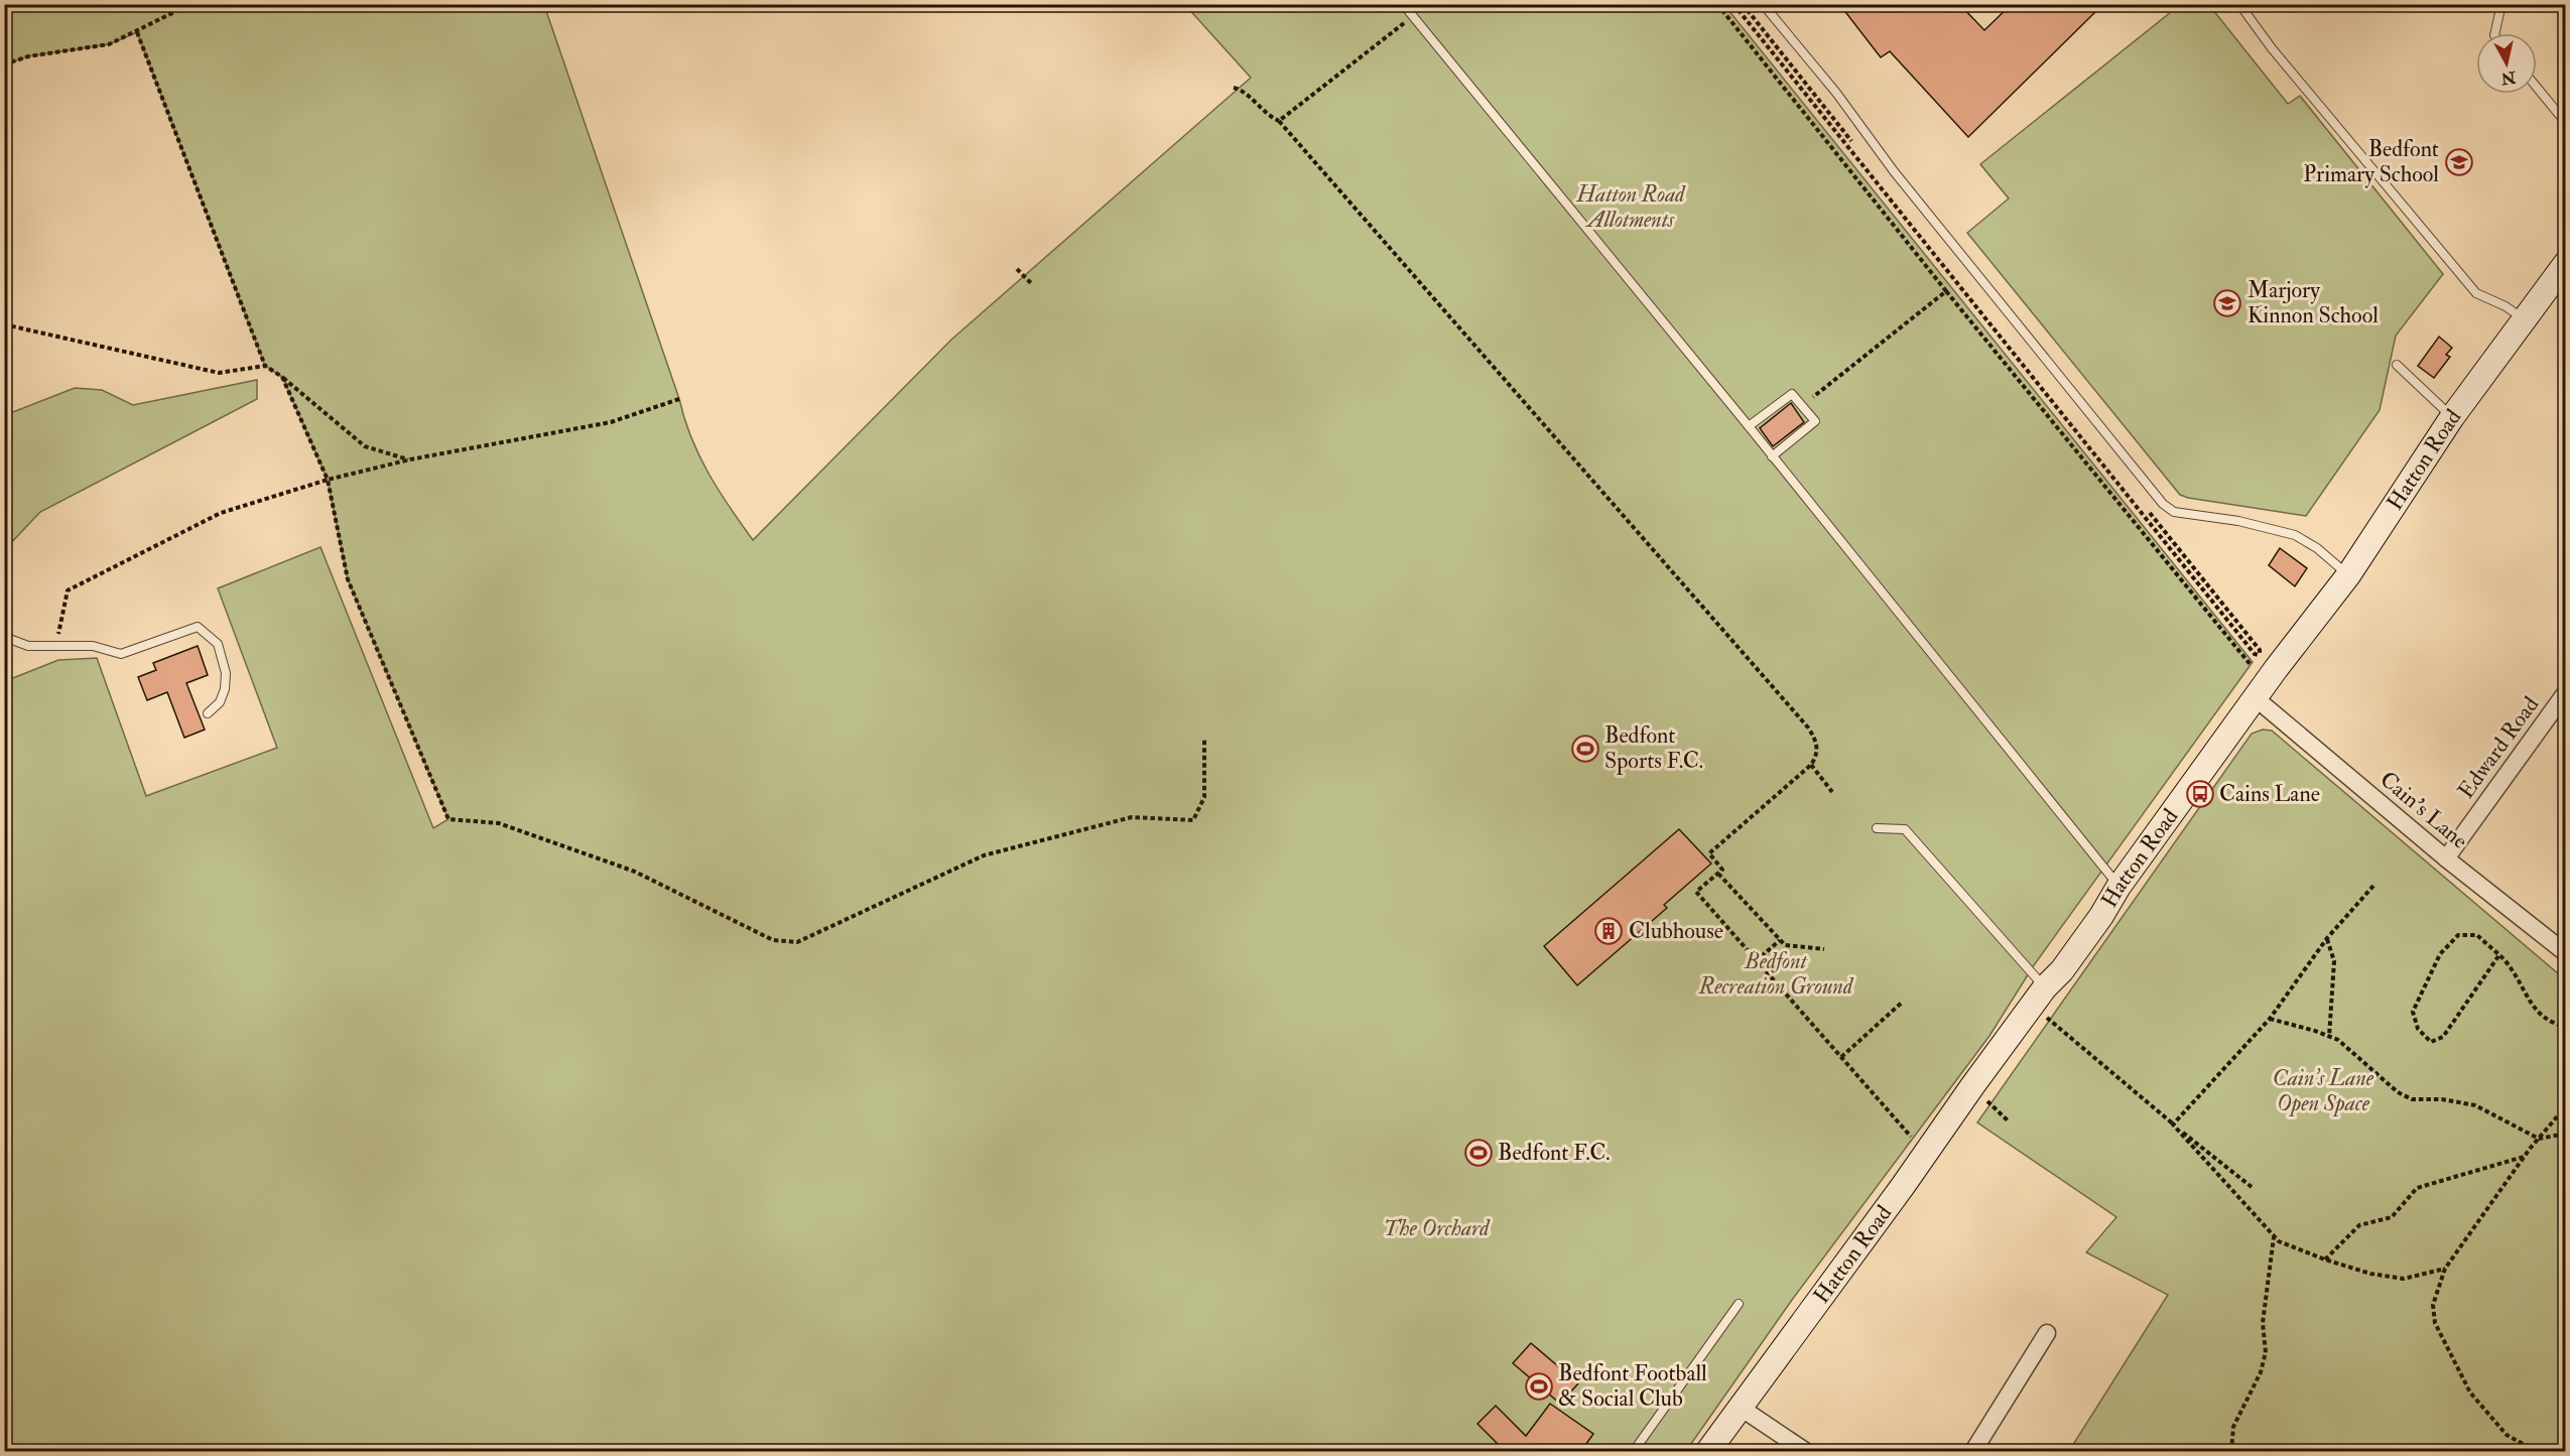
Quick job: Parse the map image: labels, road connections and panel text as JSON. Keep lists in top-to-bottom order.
{
  "streets": {
    "street": ["Hatton Road", "Edward Road", "Cain's Lane"]
  },
  "crossings": [
    ["Hatton Road", "Cain's Lane"],
    ["Edward Road", "Cain's Lane"]
  ],
  "parks": [
    "Hatton Road Allotments",
    "Bedfont Recreation Ground",
    "Cain's Lane Open Space",
    "The Orchard"
  ],
  "places": {
    "school or university": ["Bedfont Primary School", "Marjory Kinnon School"],
    "sports": ["Bedfont Sports F.C.", "Bedfont F.C.", "Bedfont Football & Social Club"],
    "bus stop": ["Cains Lane"],
    "building": ["Clubhouse"]
  },
  "north": "bottom"
}
